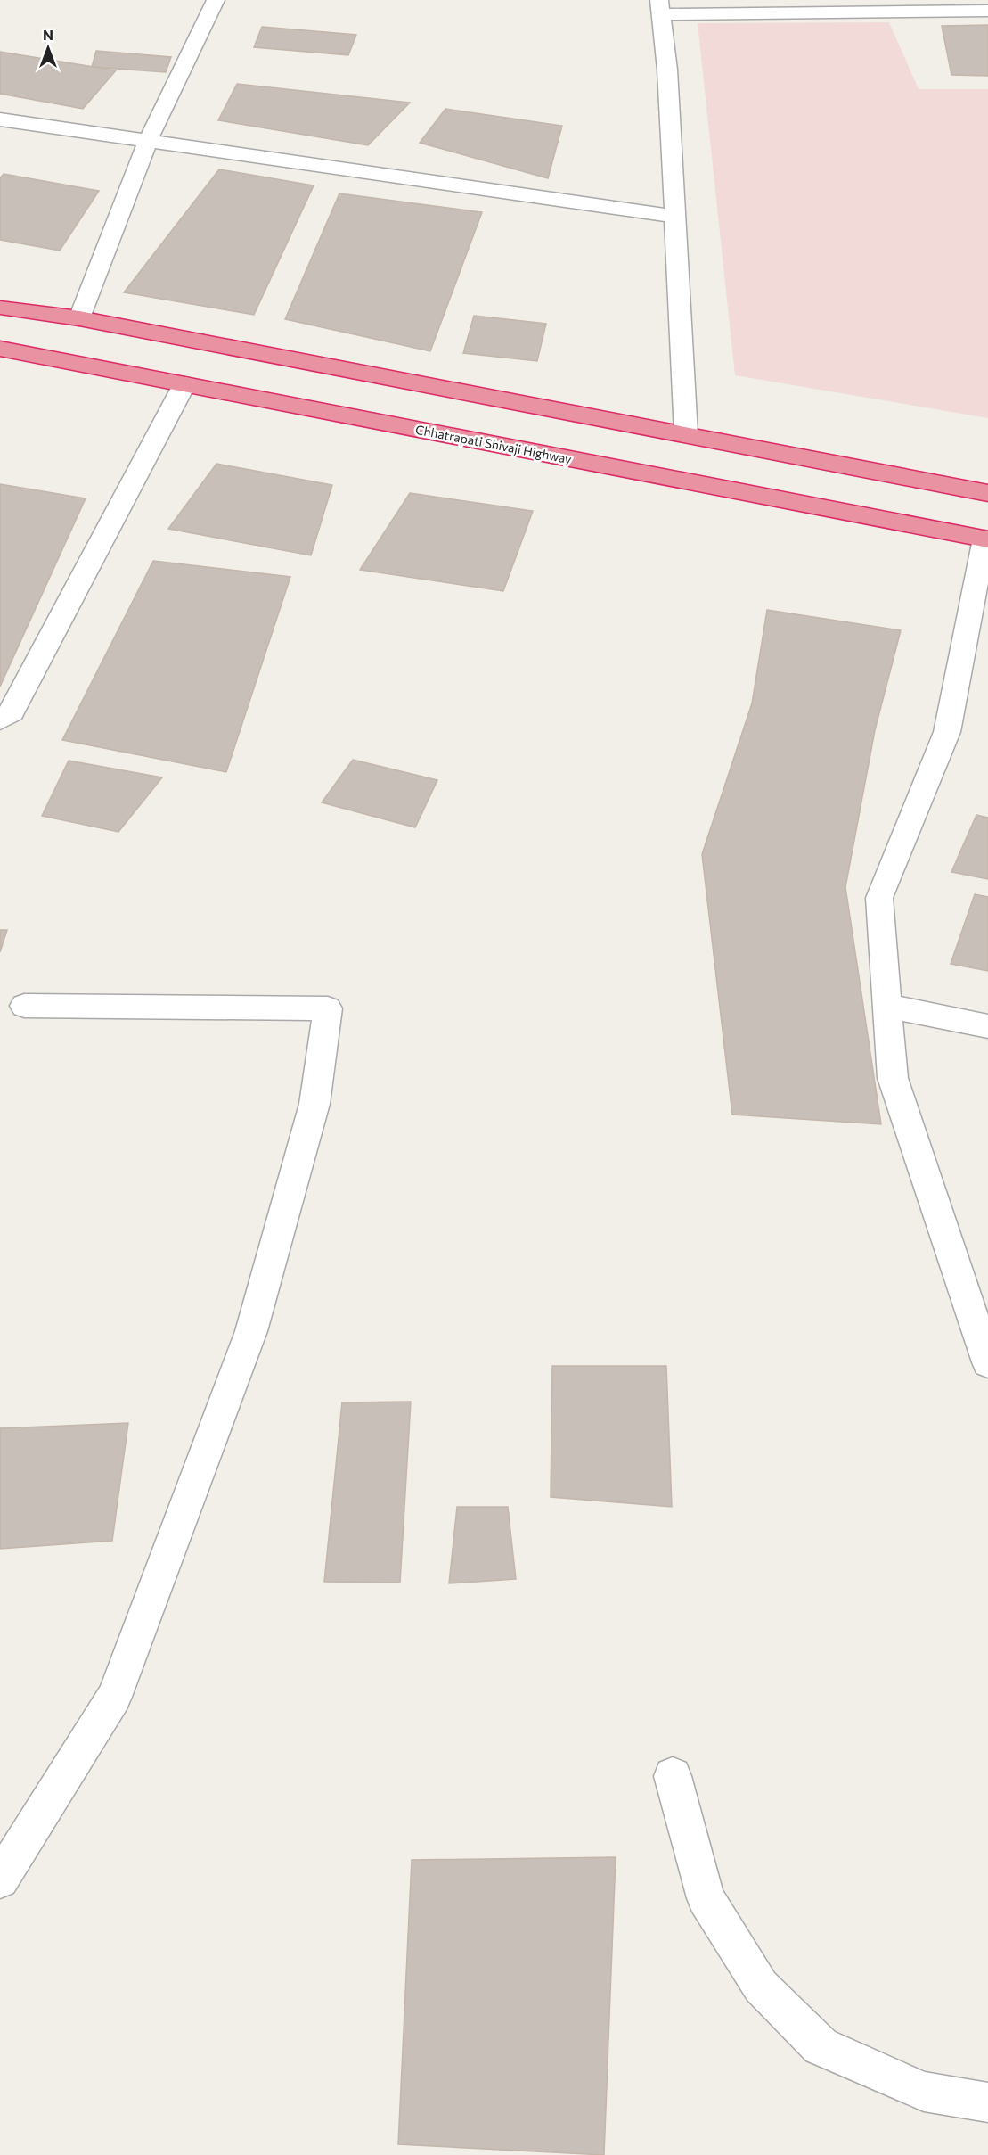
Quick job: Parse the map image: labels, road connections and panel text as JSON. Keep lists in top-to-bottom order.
{
  "streets": {
    "highway": ["Chhatrapati Shivaji Highway"]
  },
  "north": "top"
}
